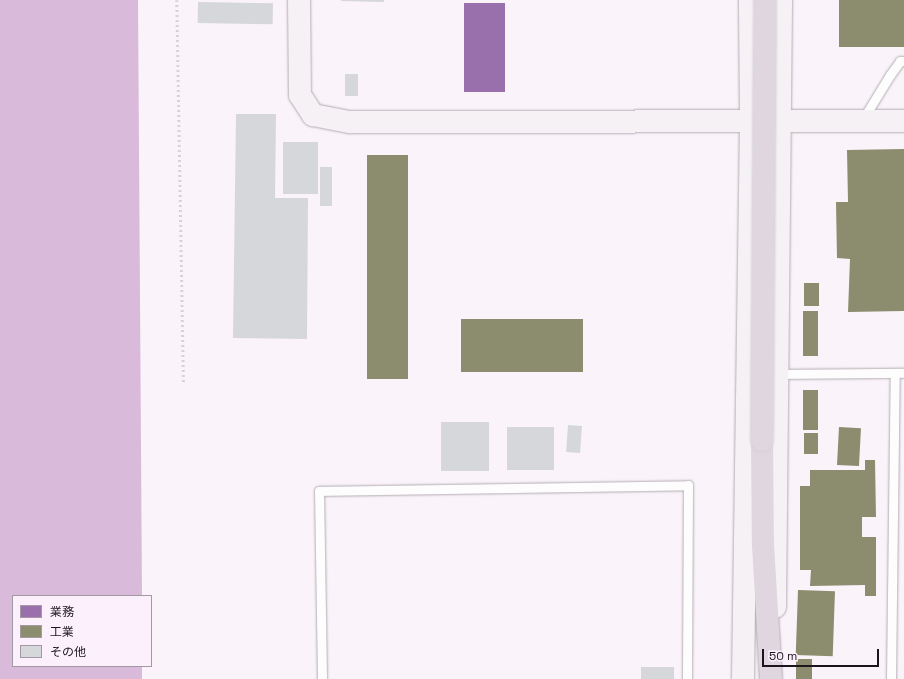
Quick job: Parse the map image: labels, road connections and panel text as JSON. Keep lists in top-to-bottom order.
{
  "legend": ["業務", "工業", "その他"],
  "scale_bar": "50 m"
}
